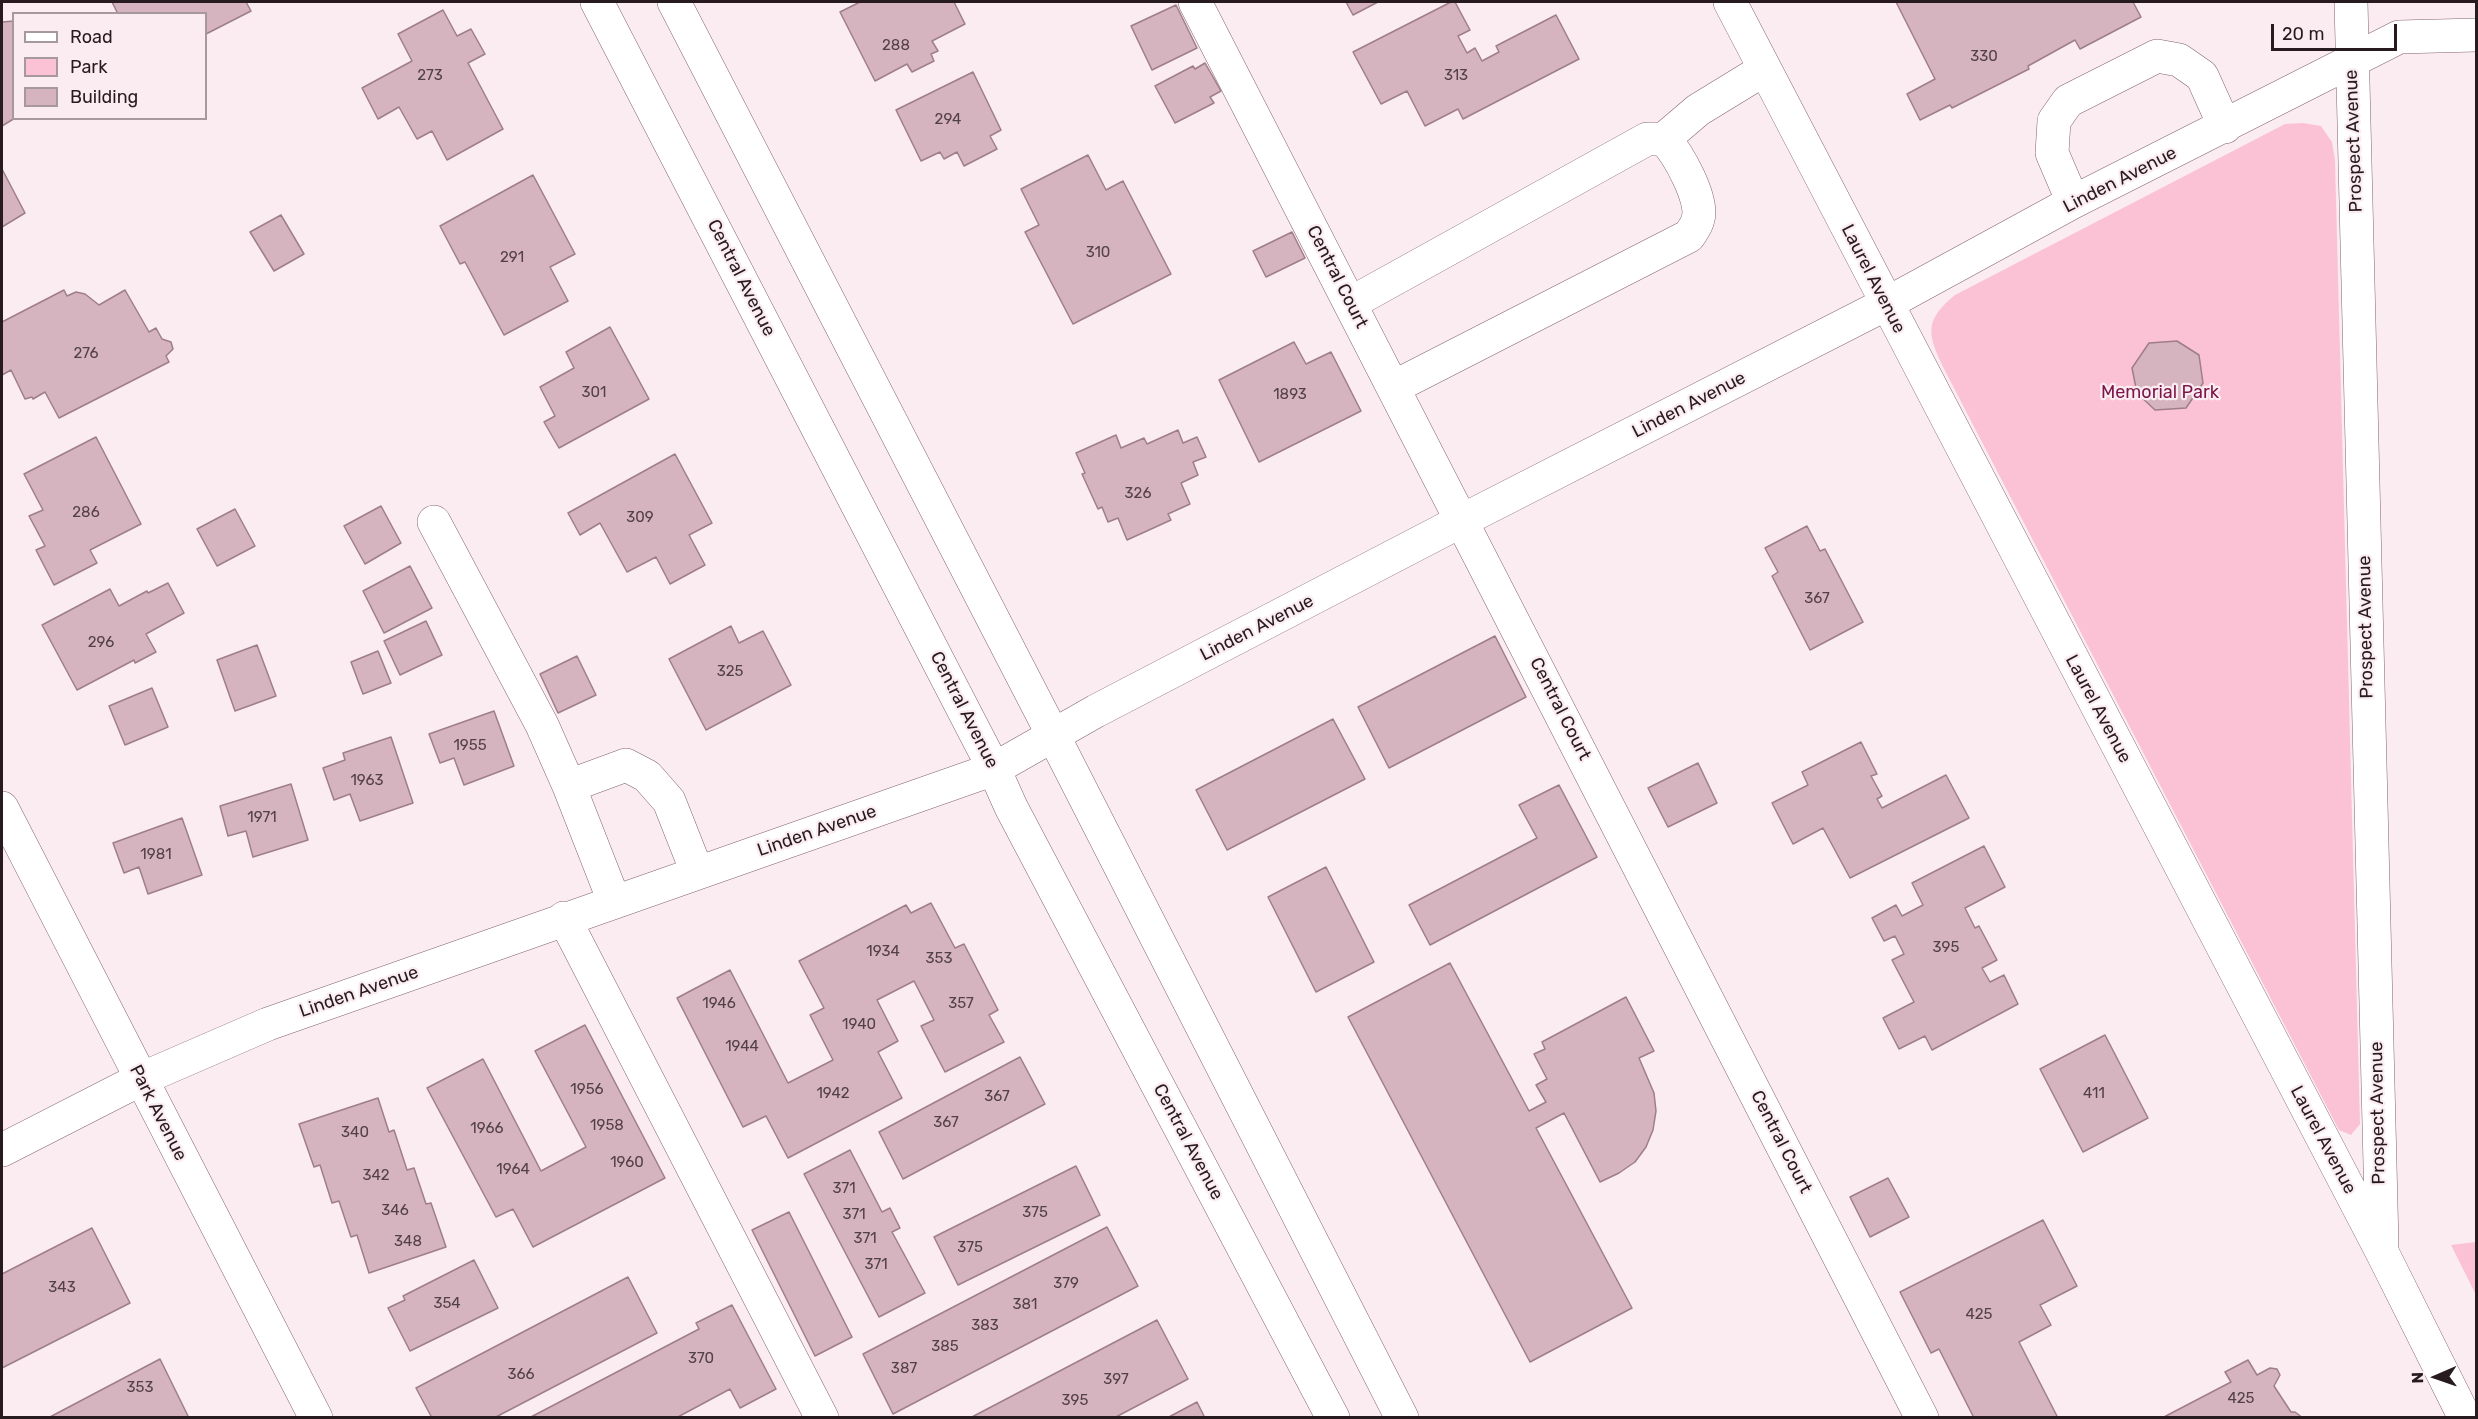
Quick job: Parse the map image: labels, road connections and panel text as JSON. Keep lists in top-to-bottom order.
{
  "streets": {
    "street": [
      "Prospect Avenue",
      "Linden Avenue",
      "Central Court",
      "Central Avenue",
      "Laurel Avenue",
      "Park Avenue"
    ]
  },
  "crossings": [
    ["Prospect Avenue", "Linden Avenue"],
    ["Prospect Avenue", "Laurel Avenue"],
    ["Linden Avenue", "Central Court"],
    ["Linden Avenue", "Central Avenue"],
    ["Linden Avenue", "Laurel Avenue"],
    ["Linden Avenue", "Park Avenue"]
  ],
  "parks": ["Memorial Park"],
  "house_numbers": [
    "288",
    "330",
    "273",
    "313",
    "294",
    "310",
    "291",
    "276",
    "301",
    "1893",
    "326",
    "286",
    "309",
    "367",
    "296",
    "325",
    "1955",
    "1963",
    "1971",
    "1981",
    "395",
    "1934",
    "353",
    "1946",
    "357",
    "1940",
    "1944",
    "1956",
    "1942",
    "411",
    "367",
    "367",
    "1958",
    "1966",
    "340",
    "1960",
    "1964",
    "342",
    "371",
    "346",
    "375",
    "371",
    "371",
    "348",
    "375",
    "371",
    "379",
    "343",
    "354",
    "381",
    "425",
    "383",
    "385",
    "370",
    "387",
    "366",
    "397",
    "353",
    "425",
    "395"
  ],
  "legend": ["Road", "Park", "Building"],
  "scale_bar": "20 m",
  "north": "left"
}
